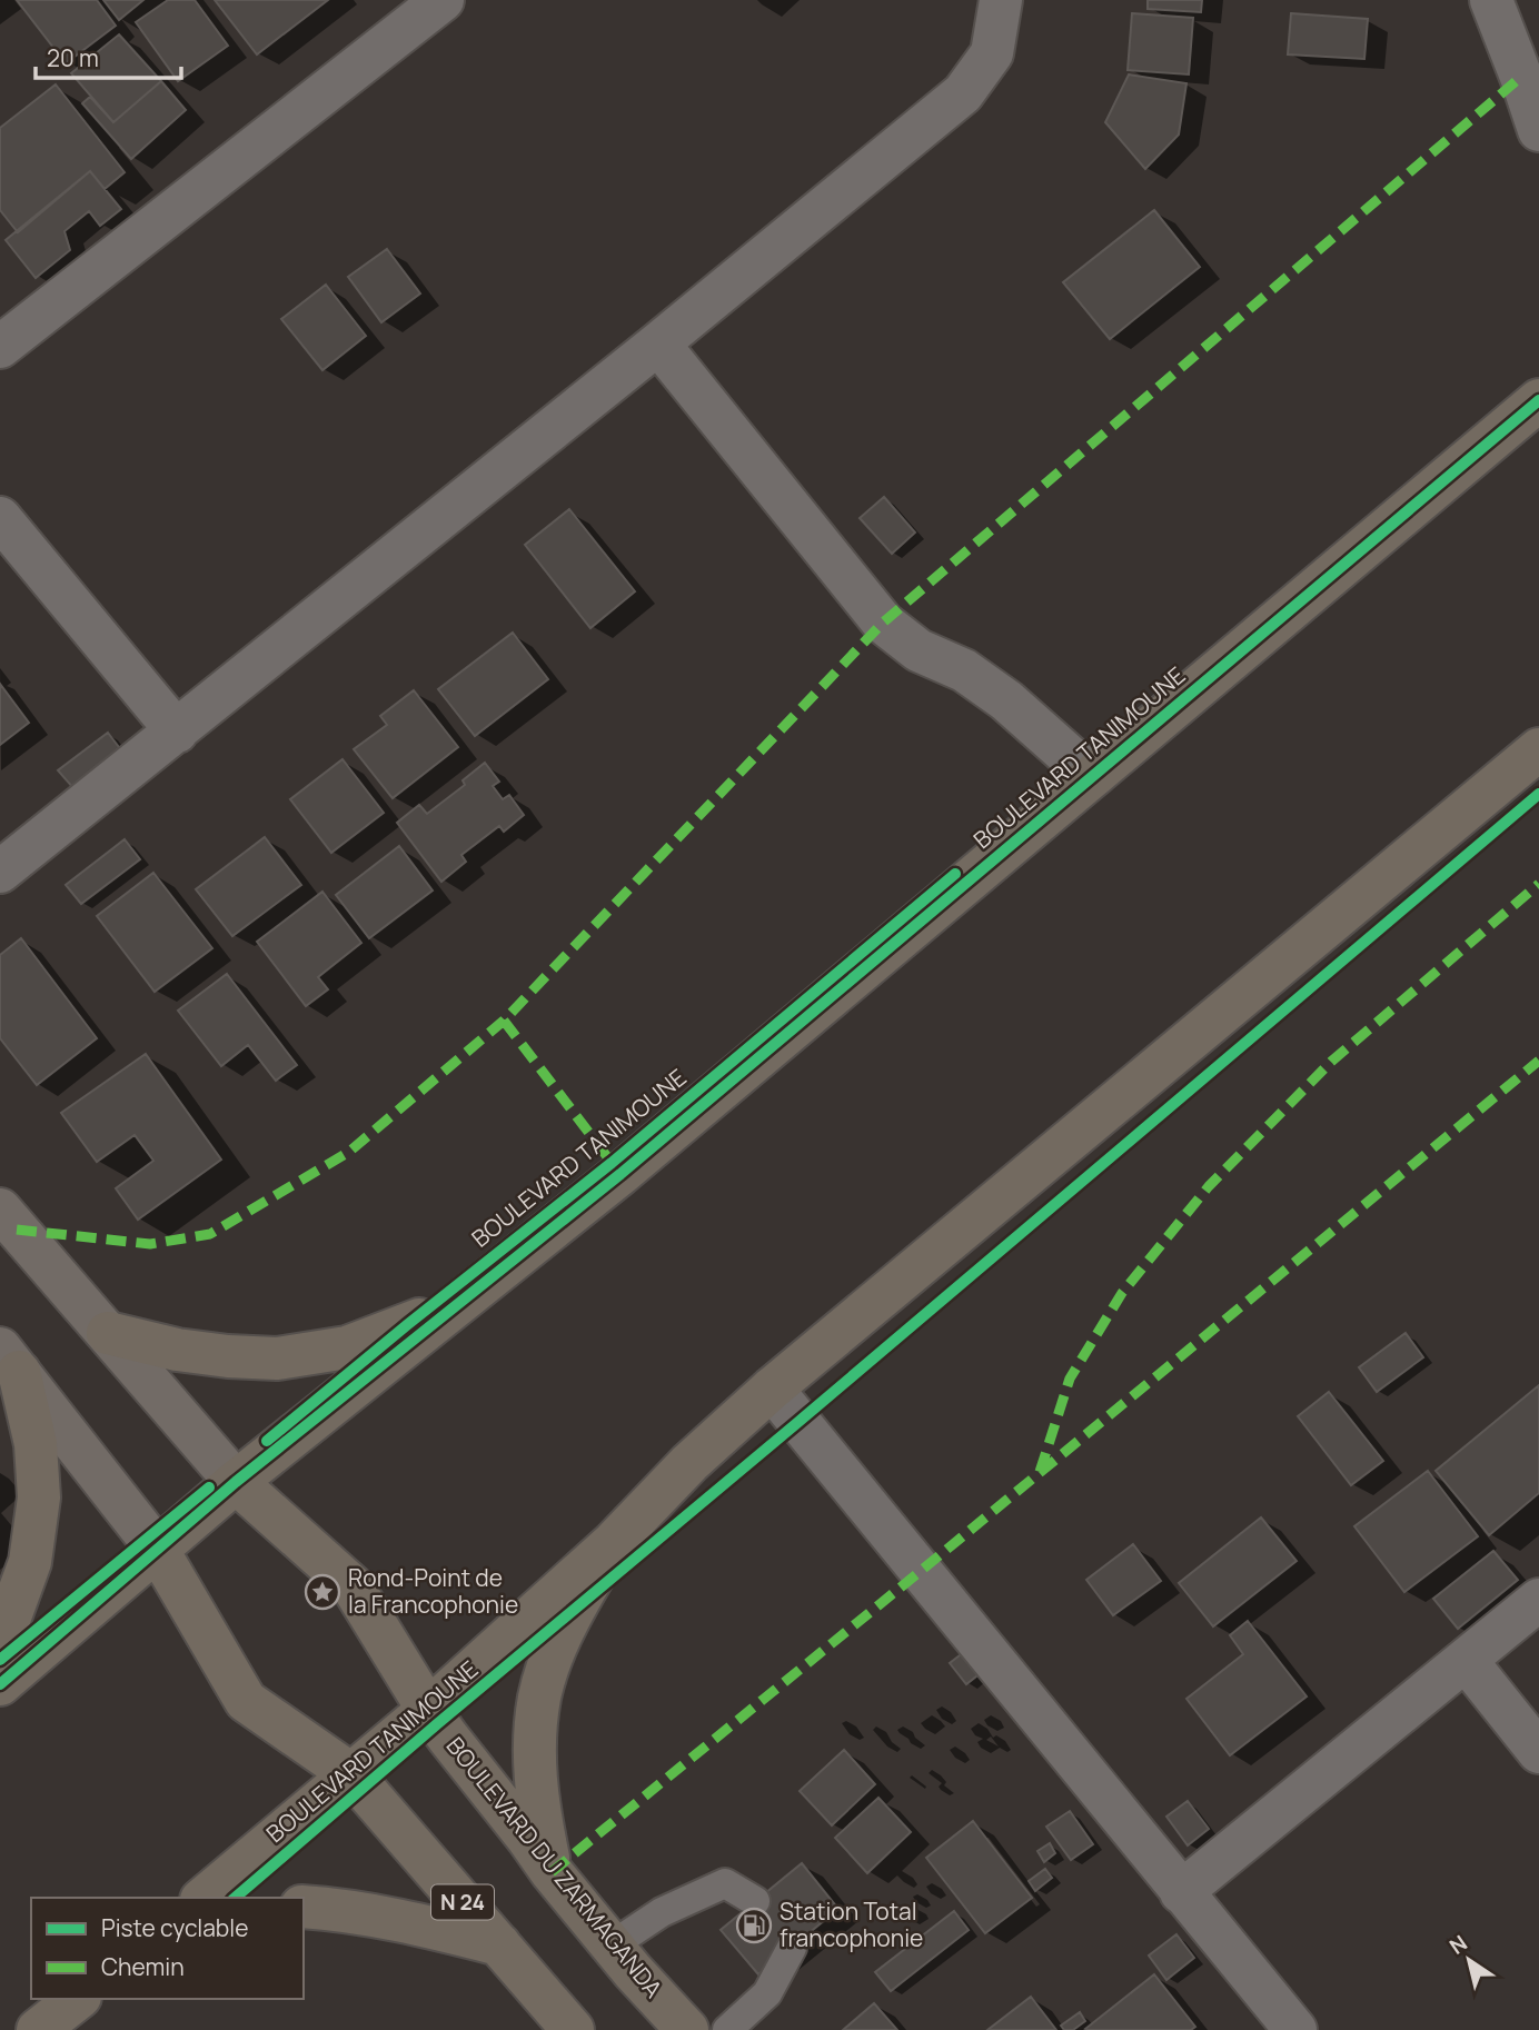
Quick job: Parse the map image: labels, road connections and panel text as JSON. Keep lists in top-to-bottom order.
{
  "streets": {
    "main road": ["BOULEVARD TANIMOUNE", "BOULEVARD DU ZARMAGANDA", "N 24"]
  },
  "crossings": [
    ["BOULEVARD TANIMOUNE", "BOULEVARD DU ZARMAGANDA"],
    ["BOULEVARD TANIMOUNE", "N 24"]
  ],
  "places": {
    "place": ["Rond-Point de la Francophonie"],
    "fuel station": ["Station Total francophonie"]
  },
  "legend": ["Piste cyclable", "Chemin"],
  "scale_bar": "20 m",
  "north": "top left"
}
